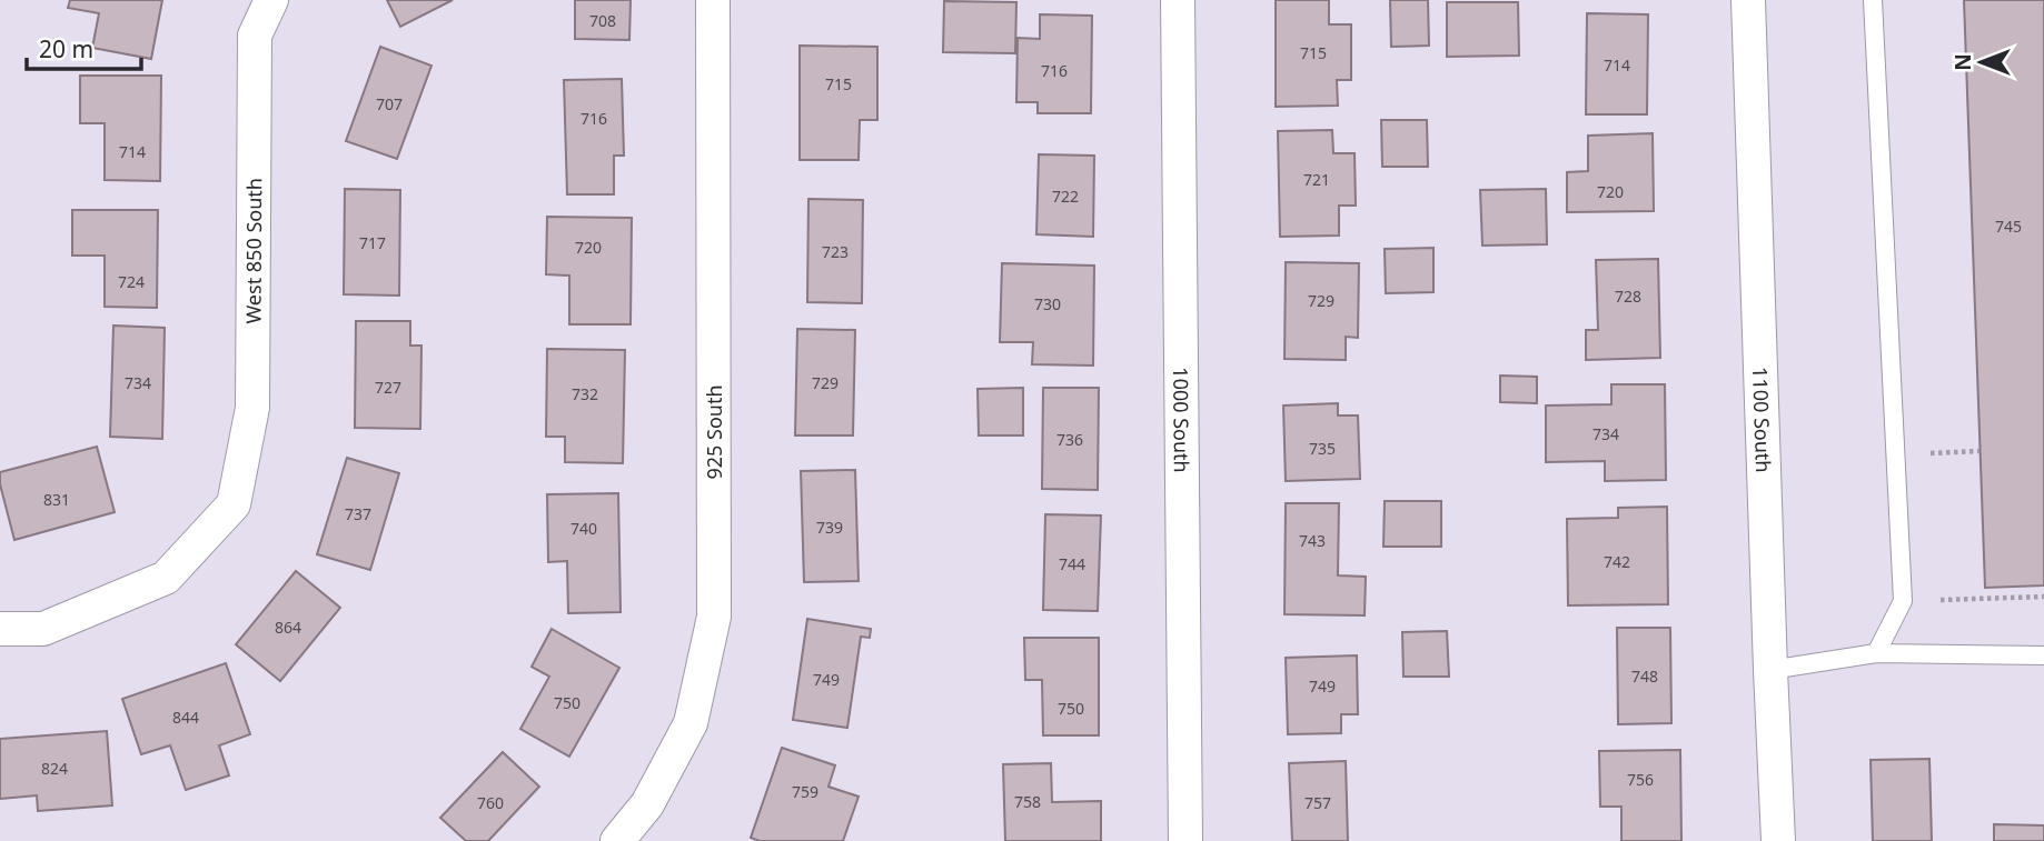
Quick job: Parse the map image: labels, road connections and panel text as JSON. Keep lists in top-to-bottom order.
{
  "streets": {
    "street": [
      "West 850 South",
      "1000 South",
      "1100 South",
      "925 South"
    ]
  },
  "house_numbers": [
    "708",
    "715",
    "714",
    "716",
    "715",
    "707",
    "716",
    "714",
    "721",
    "720",
    "722",
    "745",
    "717",
    "720",
    "723",
    "724",
    "728",
    "729",
    "730",
    "734",
    "729",
    "727",
    "732",
    "734",
    "736",
    "735",
    "831",
    "737",
    "739",
    "740",
    "743",
    "742",
    "744",
    "864",
    "748",
    "749",
    "749",
    "750",
    "750",
    "844",
    "824",
    "756",
    "759",
    "758",
    "760",
    "757"
  ],
  "scale_bar": "20 m",
  "north": "left"
}
